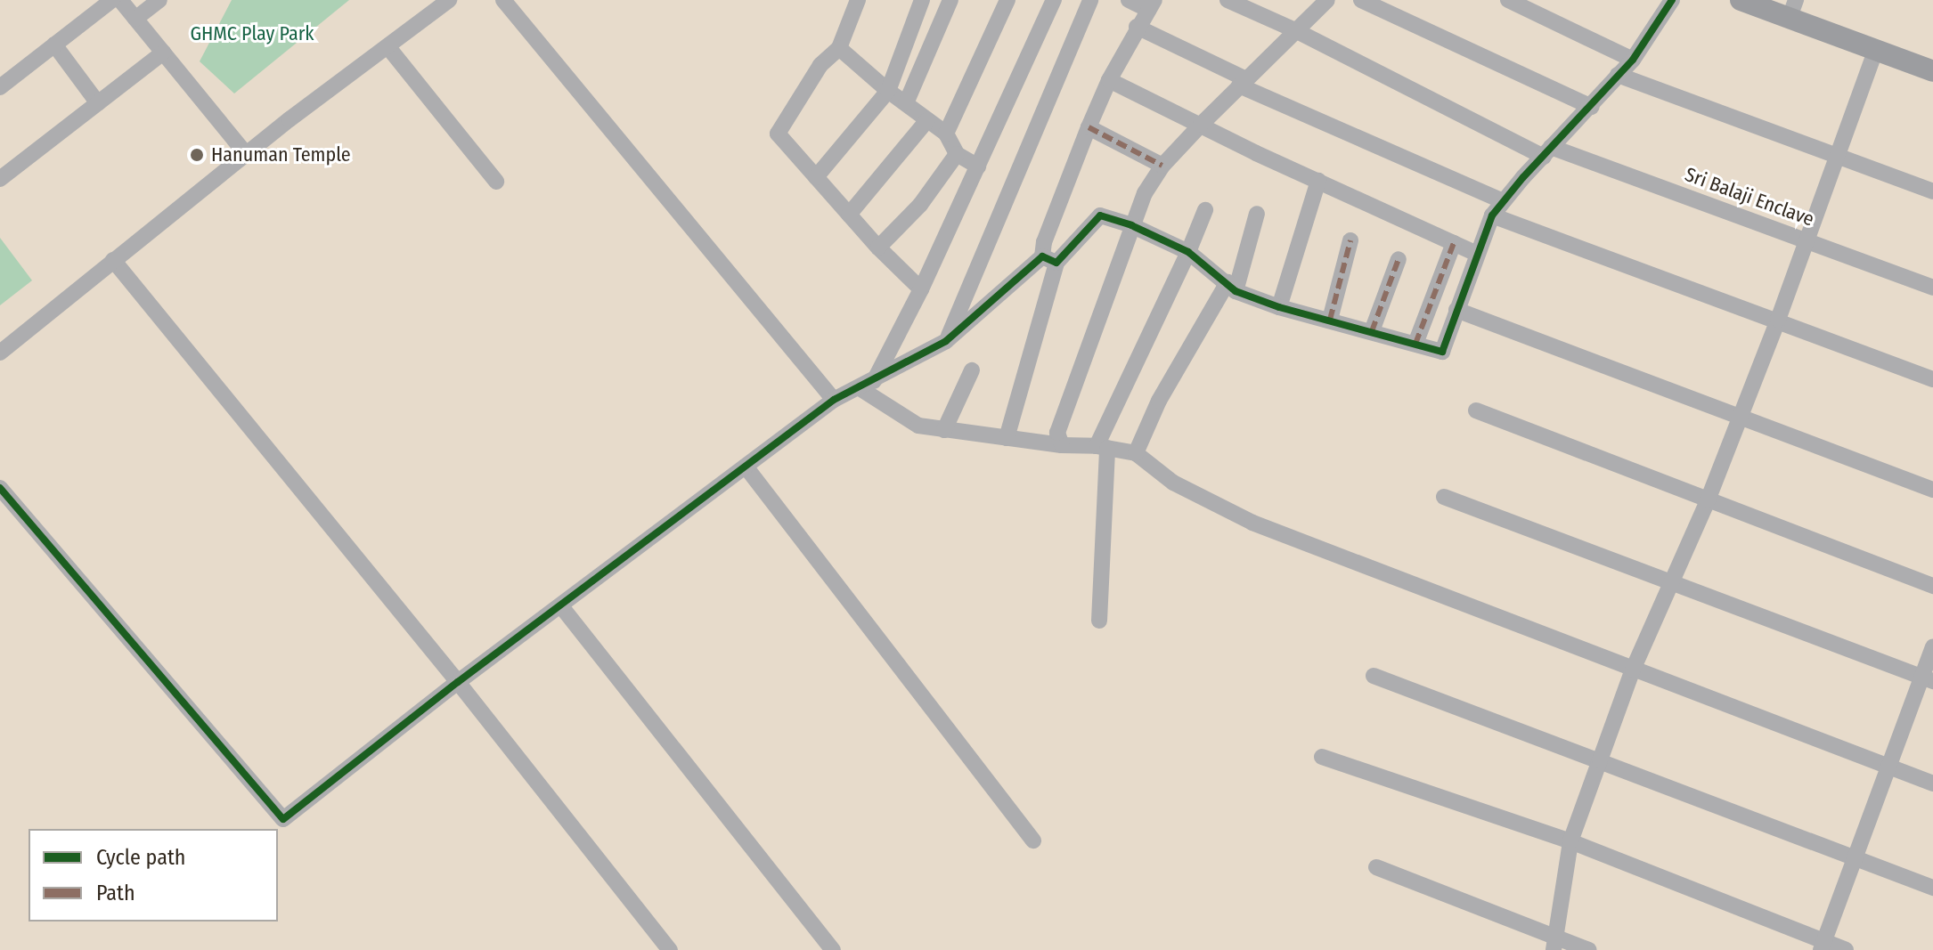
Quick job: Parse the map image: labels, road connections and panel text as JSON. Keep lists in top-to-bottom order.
{
  "streets": {
    "street": ["Sri Balaji Enclave"]
  },
  "parks": ["GHMC Play Park"],
  "places": ["Hanuman Temple"],
  "legend": ["Cycle path", "Path"]
}
